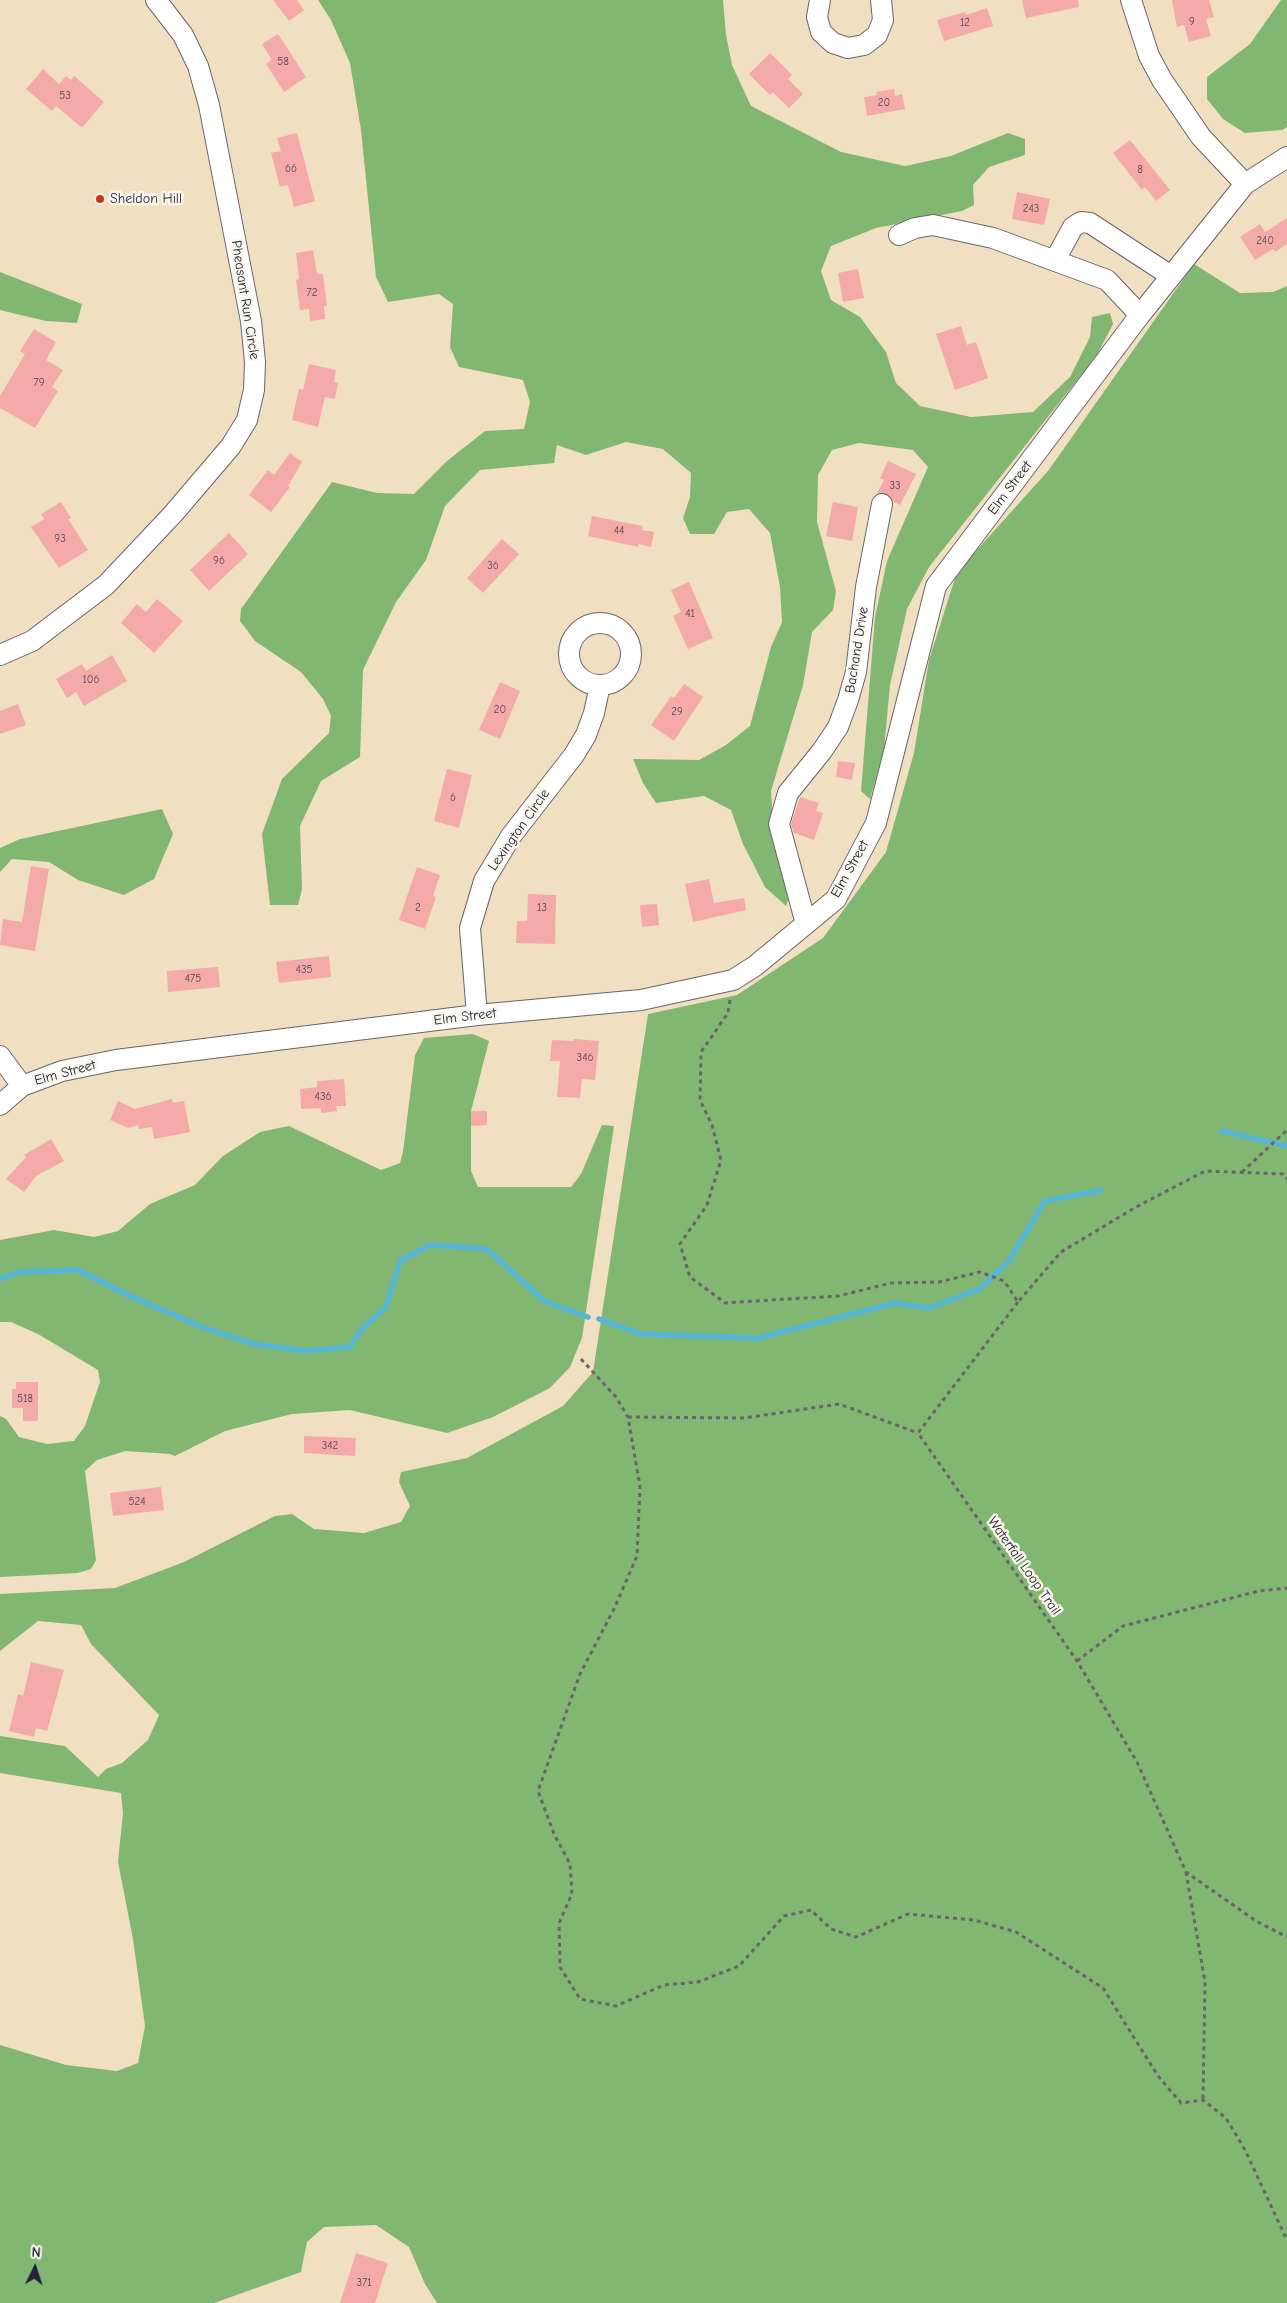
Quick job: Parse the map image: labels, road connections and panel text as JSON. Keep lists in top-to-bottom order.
{
  "streets": {
    "street": [
      "Pheasant Run Circle",
      "Elm Street",
      "Bachand Drive",
      "Lexington Circle"
    ],
    "path": ["Waterfall Loop Trail"]
  },
  "crossings": [
    ["Elm Street", "Bachand Drive"],
    ["Elm Street", "Lexington Circle"]
  ],
  "places": ["Sheldon Hill"],
  "house_numbers": [
    "9",
    "12",
    "58",
    "53",
    "20",
    "66",
    "8",
    "243",
    "240",
    "72",
    "79",
    "33",
    "44",
    "93",
    "96",
    "36",
    "41",
    "106",
    "20",
    "29",
    "6",
    "2",
    "13",
    "435",
    "475",
    "346",
    "436",
    "518",
    "342",
    "524",
    "371"
  ],
  "north": "top"
}
